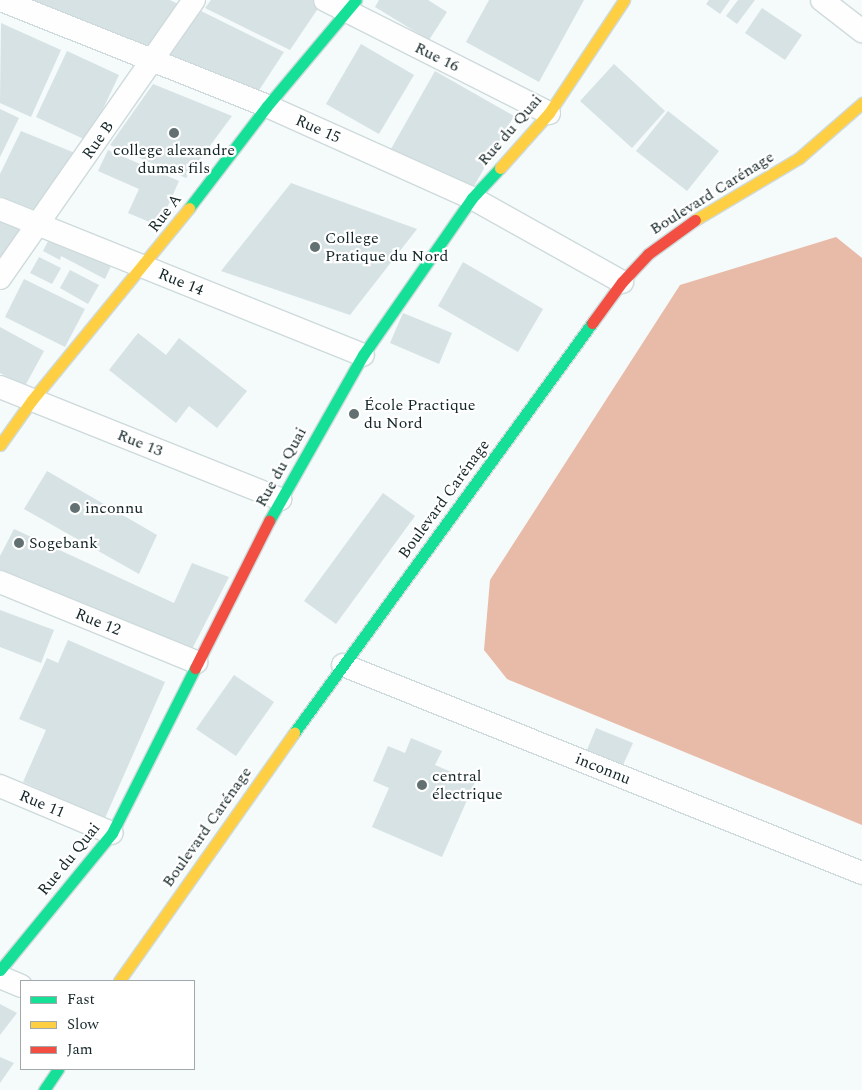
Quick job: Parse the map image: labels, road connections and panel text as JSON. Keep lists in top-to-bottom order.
{
  "streets": {
    "street": [
      "Rue 16",
      "Rue 15",
      "Rue du Quai",
      "Rue B",
      "Boulevard Carénage",
      "Rue A",
      "Rue 14",
      "Rue 13",
      "Rue 12",
      "inconnu",
      "Rue 11"
    ]
  },
  "crossings": [
    ["Rue 16", "Rue du Quai"],
    ["Rue 16", "Rue A"],
    ["Rue 15", "Rue du Quai"],
    ["Rue 15", "Rue B"],
    ["Rue 15", "Boulevard Carénage"],
    ["Rue 15", "Rue A"],
    ["Rue du Quai", "Rue 14"],
    ["Rue du Quai", "Rue 13"],
    ["Rue du Quai", "Rue 12"],
    ["Rue du Quai", "Rue 11"],
    ["Rue B", "Rue 14"],
    ["Boulevard Carénage", "inconnu"],
    ["Rue A", "Rue 14"],
    ["Rue A", "Rue 13"]
  ],
  "places": [
    "college alexandre dumas fils",
    "College Pratique du Nord",
    "École Practique du Nord",
    "inconnu",
    "Sogebank",
    "central électrique"
  ],
  "legend": ["Fast", "Slow", "Jam"]
}
